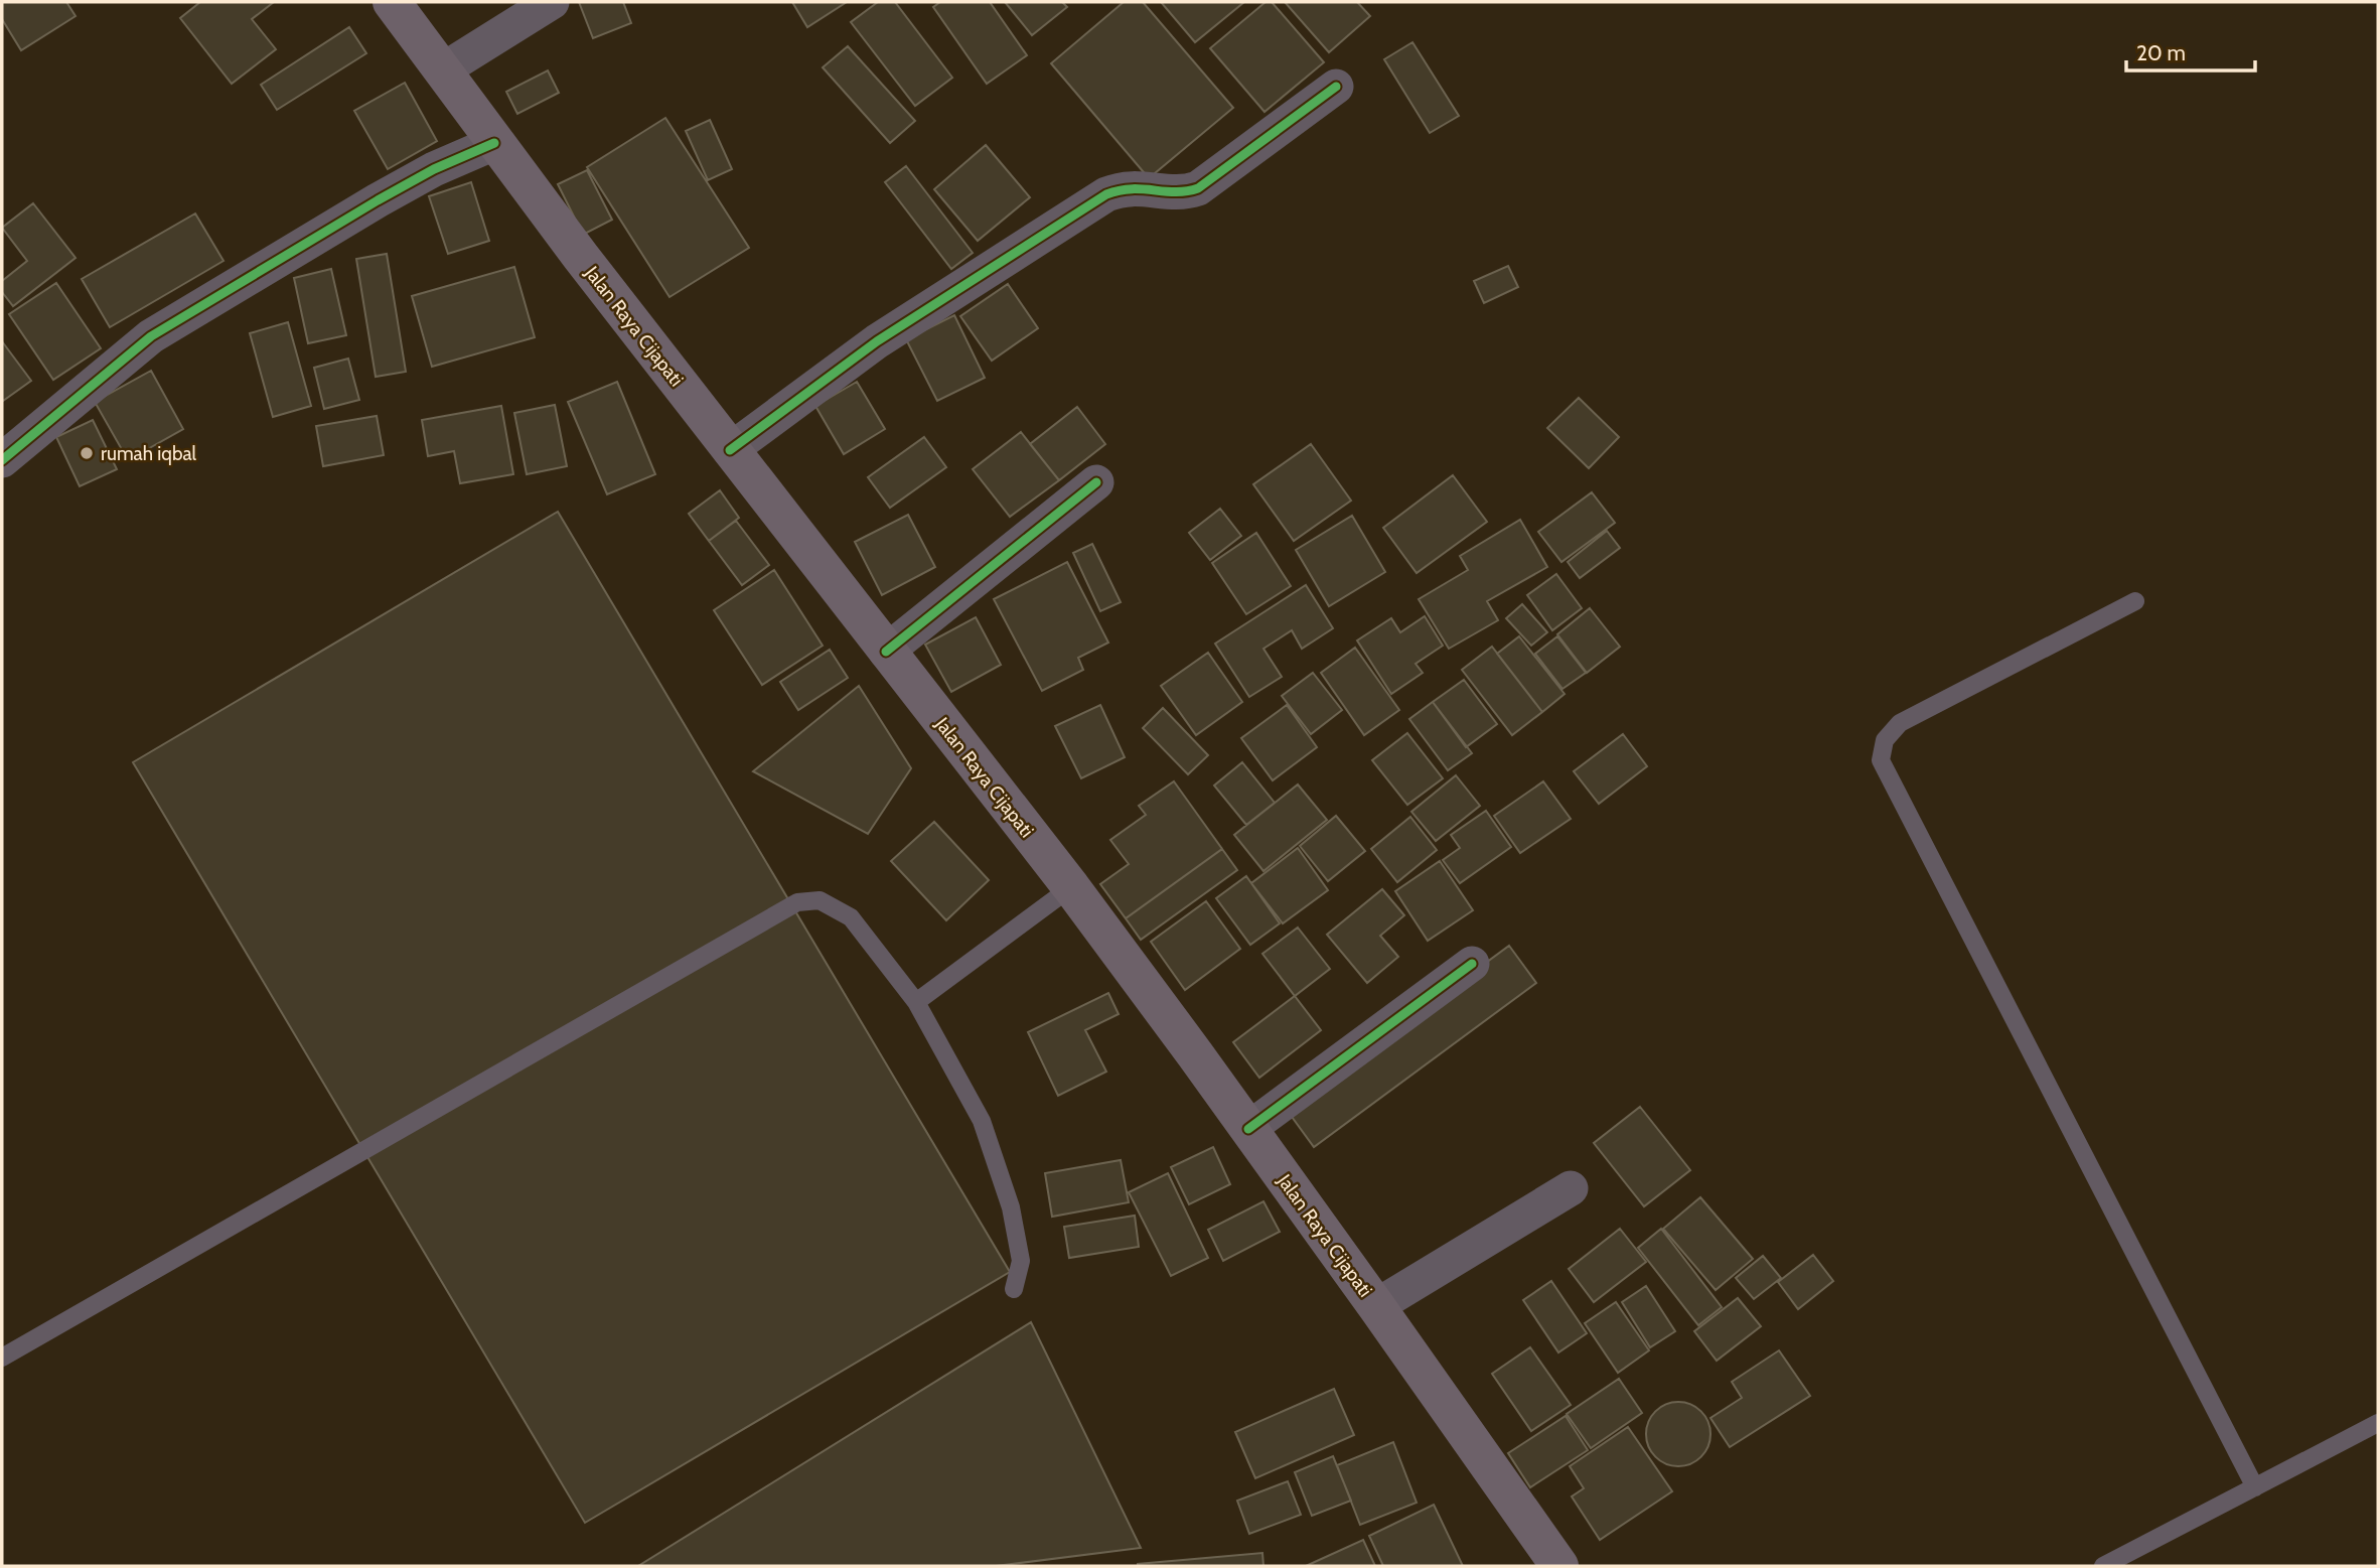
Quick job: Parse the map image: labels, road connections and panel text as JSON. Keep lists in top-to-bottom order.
{
  "streets": {
    "main road": ["Jalan Raya Cijapati"]
  },
  "places": ["rumah iqbal"],
  "scale_bar": "20 m"
}
